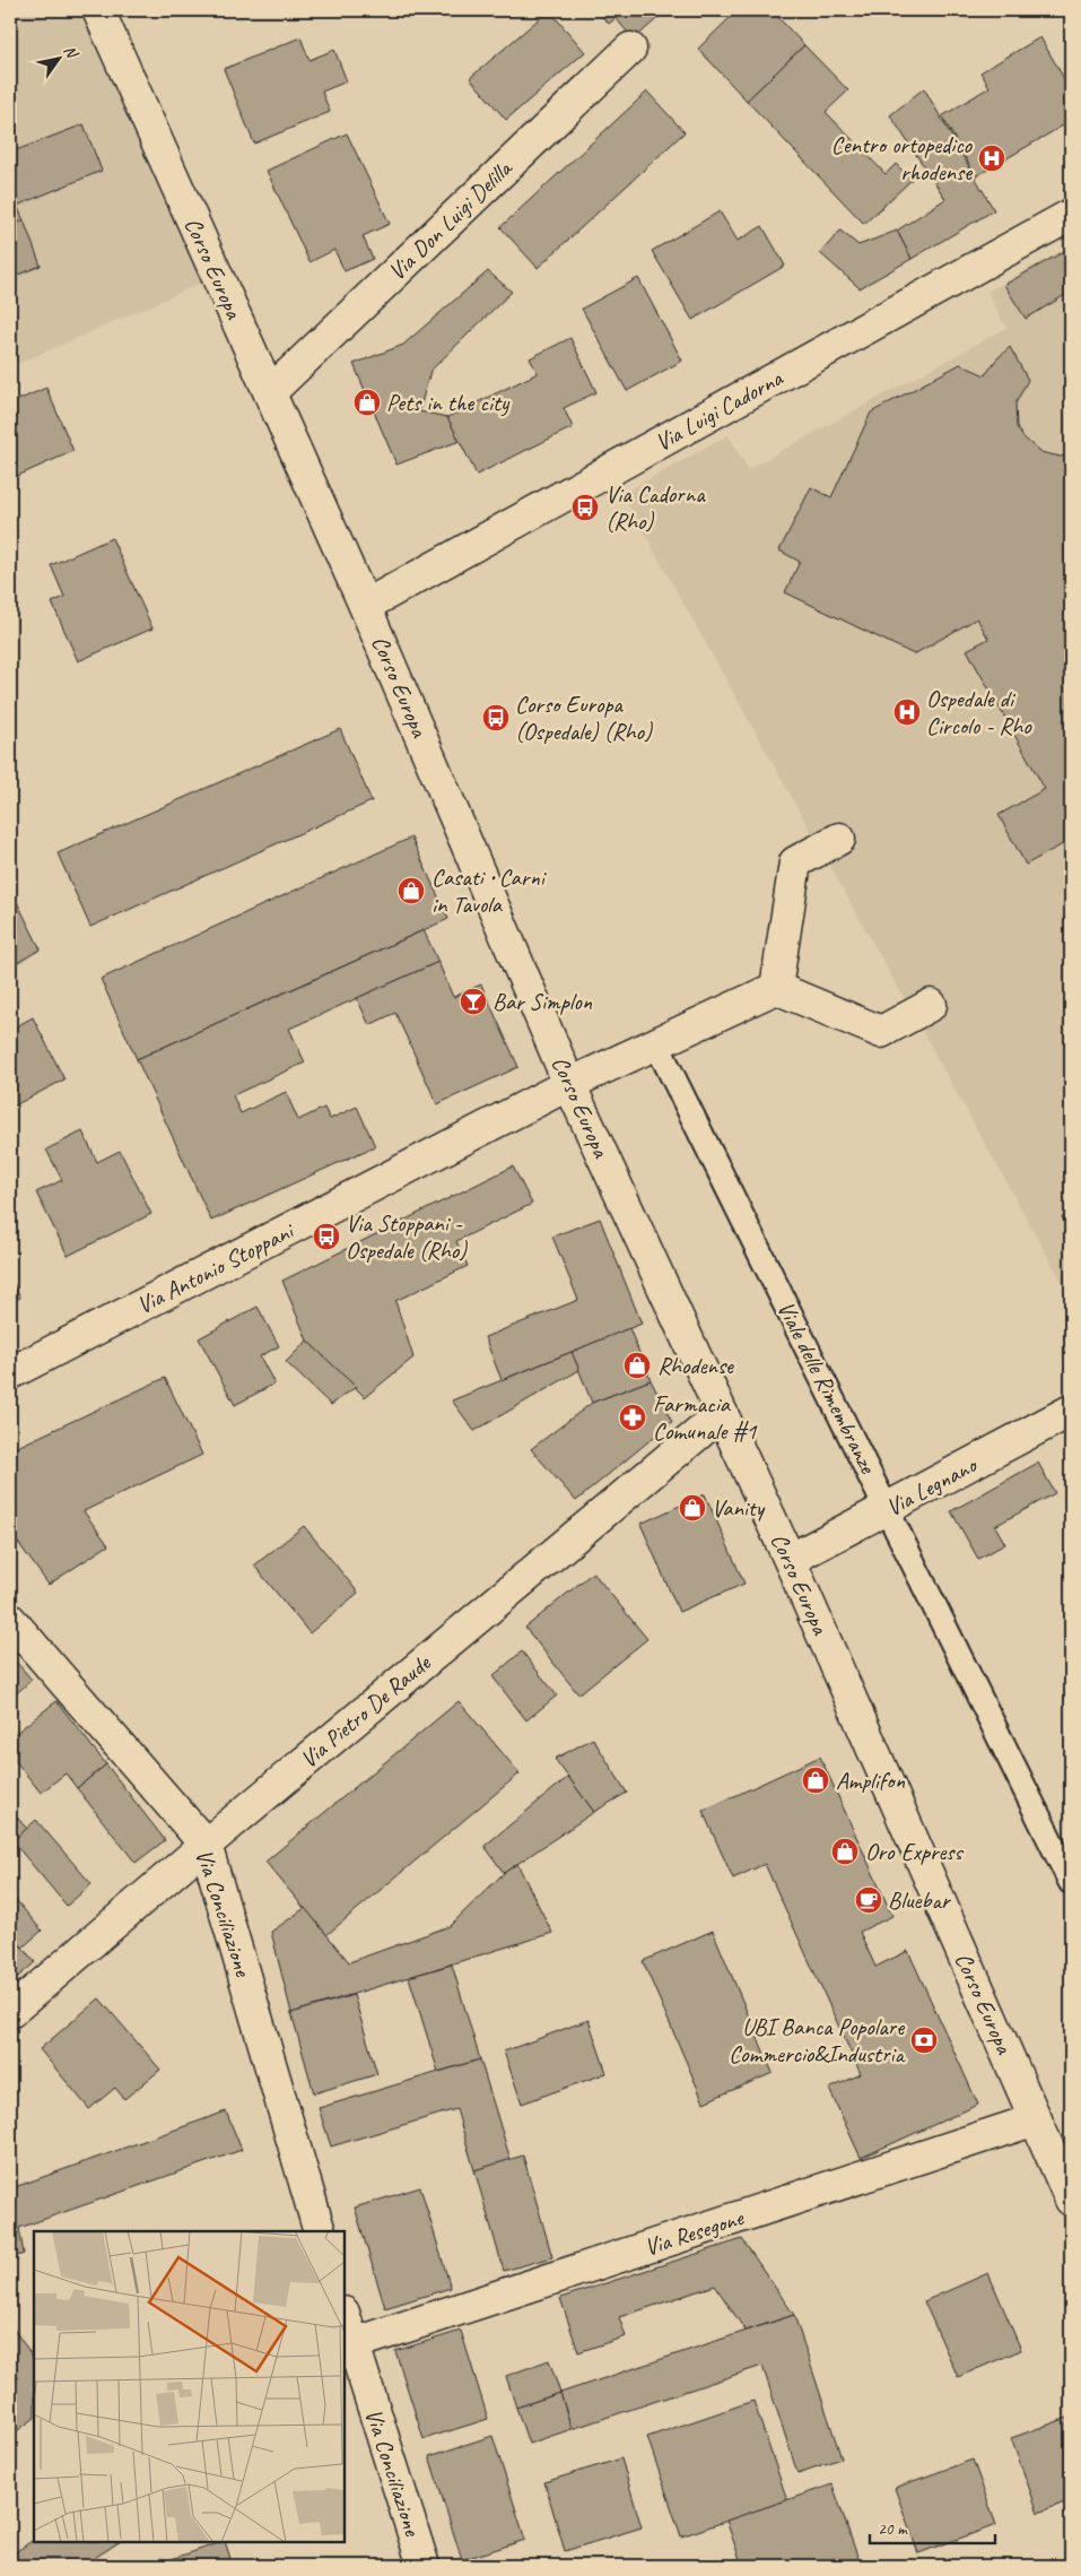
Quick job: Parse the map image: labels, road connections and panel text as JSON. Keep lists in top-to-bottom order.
{
  "streets": {
    "street": [
      "Via Don Luigi Delilla",
      "Corso Europa",
      "Via Luigi Cadorna",
      "Via Antonio Stoppani",
      "Viale delle Rimembranze",
      "Via Legnano",
      "Via Pietro De Raude",
      "Via Conciliazione",
      "Via Resegone"
    ]
  },
  "crossings": [
    ["Via Don Luigi Delilla", "Corso Europa"],
    ["Corso Europa", "Via Luigi Cadorna"],
    ["Corso Europa", "Via Antonio Stoppani"],
    ["Corso Europa", "Via Legnano"],
    ["Corso Europa", "Via Pietro De Raude"],
    ["Corso Europa", "Via Resegone"],
    ["Via Antonio Stoppani", "Viale delle Rimembranze"],
    ["Viale delle Rimembranze", "Via Legnano"],
    ["Via Pietro De Raude", "Via Conciliazione"],
    ["Via Conciliazione", "Via Resegone"]
  ],
  "places": {
    "hospital": ["Centro ortopedico rhodense", "Ospedale di Circolo - Rho"],
    "shop": [
      "Pets in the city",
      "Casati • Carni in Tavola",
      "Rhodense",
      "Vanity",
      "Amplifon",
      "Oro Express"
    ],
    "bus stop": ["Via Cadorna (Rho)", "Corso Europa (Ospedale) (Rho)", "Via Stoppani - Ospedale (Rho)"],
    "bar": ["Bar Simplon"],
    "pharmacy": ["Farmacia Comunale #1"],
    "cafe": ["Bluebar"],
    "bank": ["UBI Banca Popolare Commercio&Industria"]
  },
  "scale_bar": "20 m",
  "north": "top right"
}
